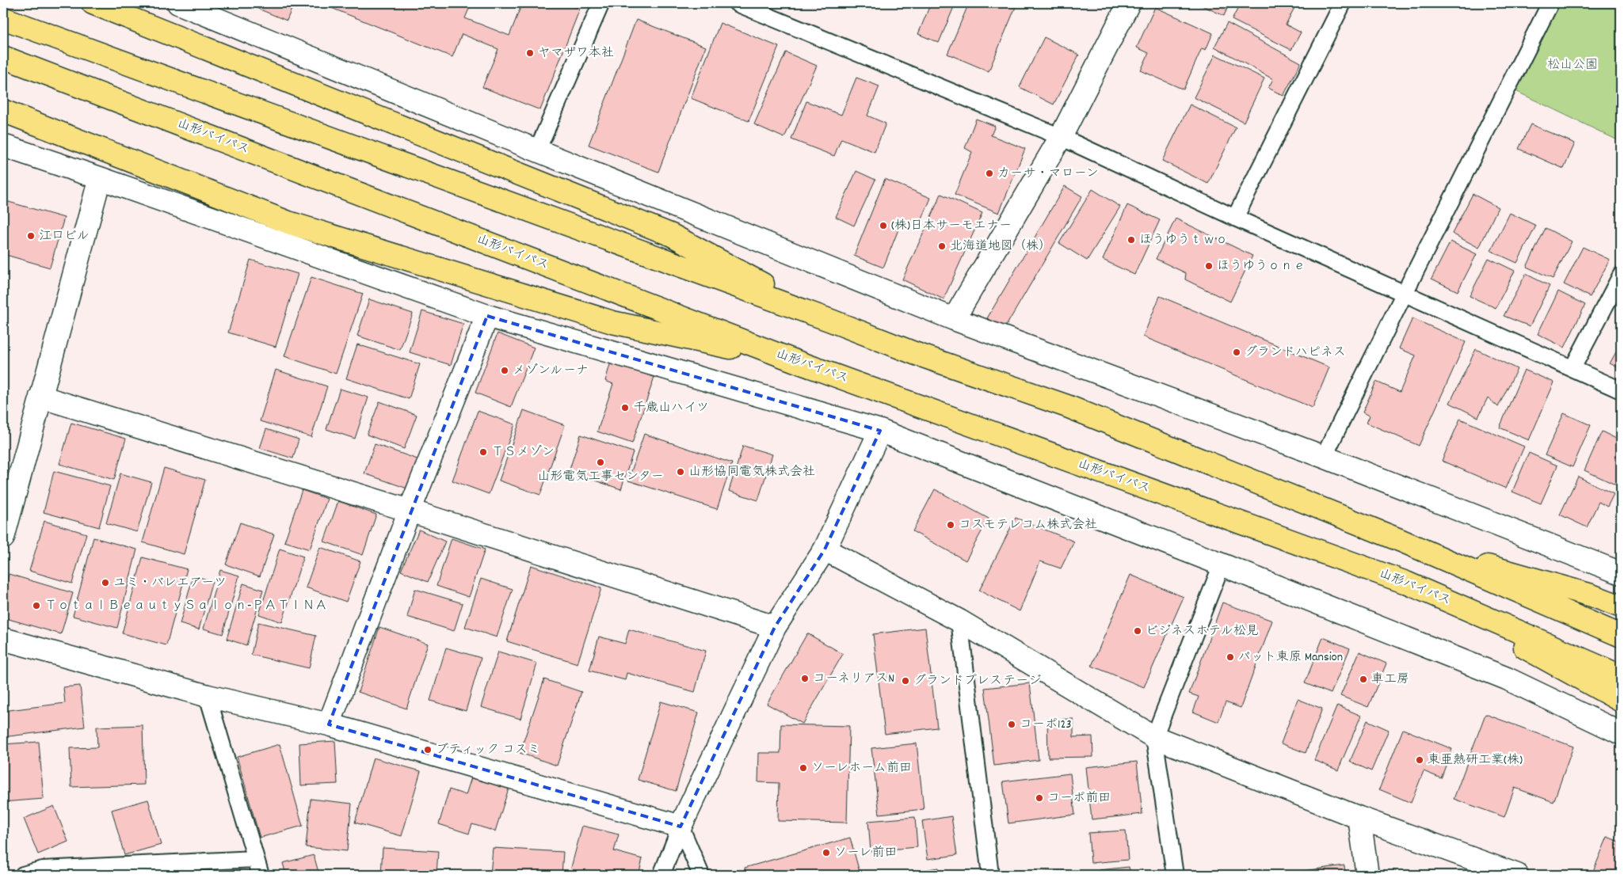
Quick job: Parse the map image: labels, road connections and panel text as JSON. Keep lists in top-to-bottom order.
{
  "streets": {
    "highway": ["山形バイパス"]
  },
  "parks": ["松山公園"],
  "places": [
    "ヤマザワ本社",
    "カーサ・マローン",
    "(株)日本サーモエナー",
    "江口ビル",
    "ほうゆうｔｗｏ",
    "北海道地図（株）",
    "ほうゆうｏｎｅ",
    "グランドハピネス",
    "メゾンルーナ",
    "千歳山ハイツ",
    "ＴＳメゾン",
    "山形電気工事センター",
    "山形協同電気株式会社",
    "コスモテレコム株式会社",
    "ユミ・バレエアーツ",
    "ＴｏｔａｌＢｅａｕｔｙＳａｌｏｎ−ＰＡＴＩＮＡ",
    "ビジネスホテル松見",
    "パット東原 Mansion",
    "コーネリアスN",
    "車工房",
    "グランドプレステージ",
    "コーポ123",
    "ブティック コスミ",
    "東亜熱研工業(株)",
    "ソーレホーム前田",
    "コーポ前田",
    "ソーレ前田"
  ]
}
